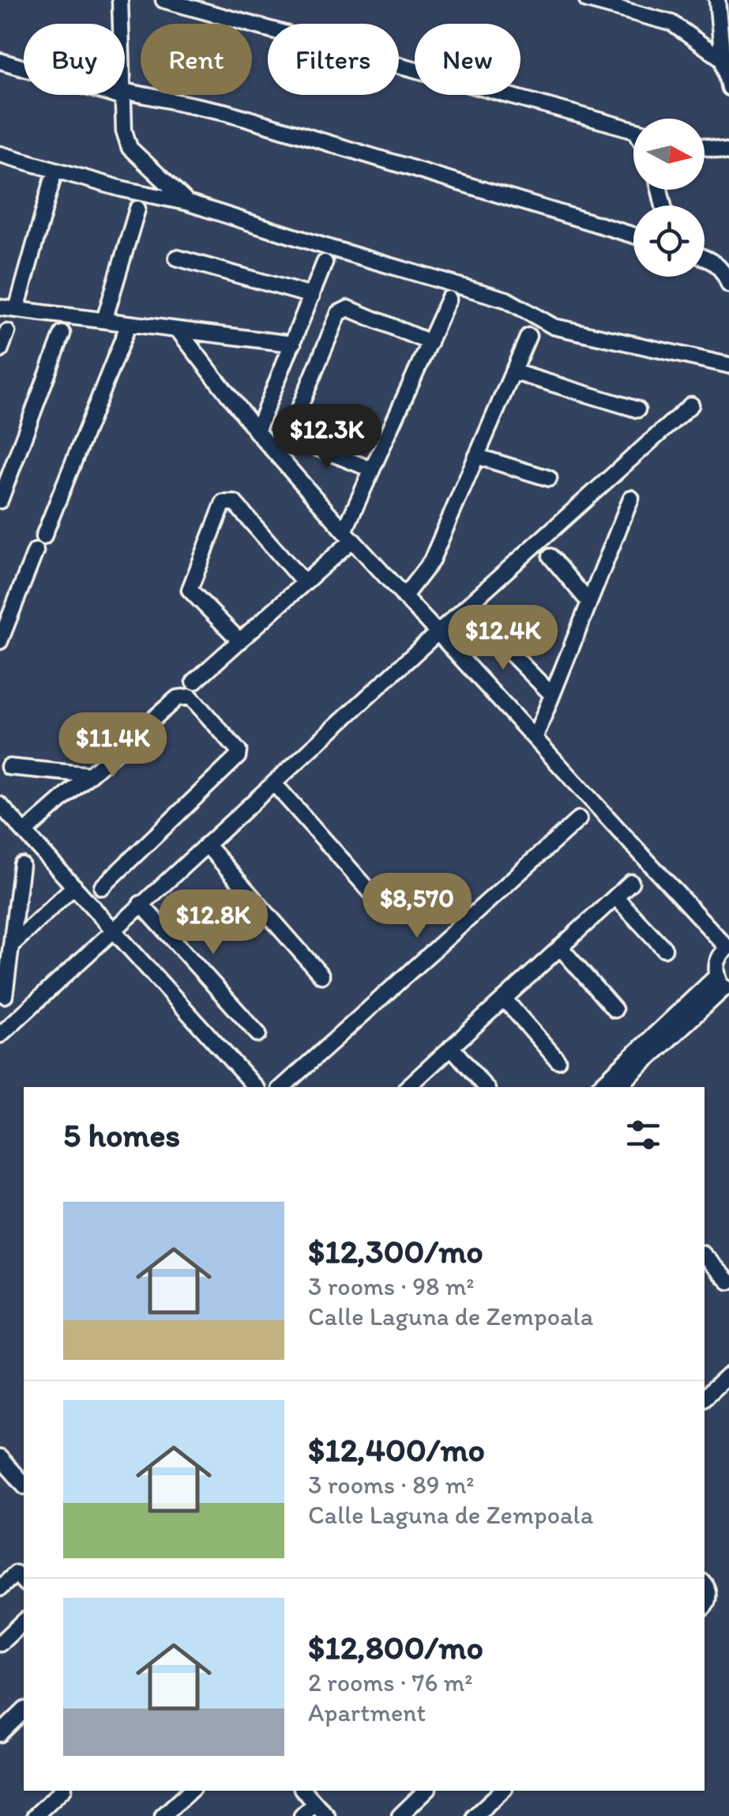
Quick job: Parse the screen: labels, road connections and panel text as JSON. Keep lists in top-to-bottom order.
{
  "north": "right",
  "page": {
    "chip": [
      "Buy",
      "Rent",
      "Filters",
      "New"
    ],
    "price": [
      "$12.3K",
      "$12.4K",
      "$11.4K",
      "$8,570",
      "$12.8K"
    ],
    "heading": "5 homes",
    "list": [
      {
        "name": "$12,300/mo",
        "note": "3 rooms · 98 m² · Calle Laguna de Zempoala"
      },
      {
        "name": "$12,400/mo",
        "note": "3 rooms · 89 m² · Calle Laguna de Zempoala"
      },
      {
        "name": "$12,800/mo",
        "note": "2 rooms · 76 m² · Apartment"
      }
    ]
  }
}
